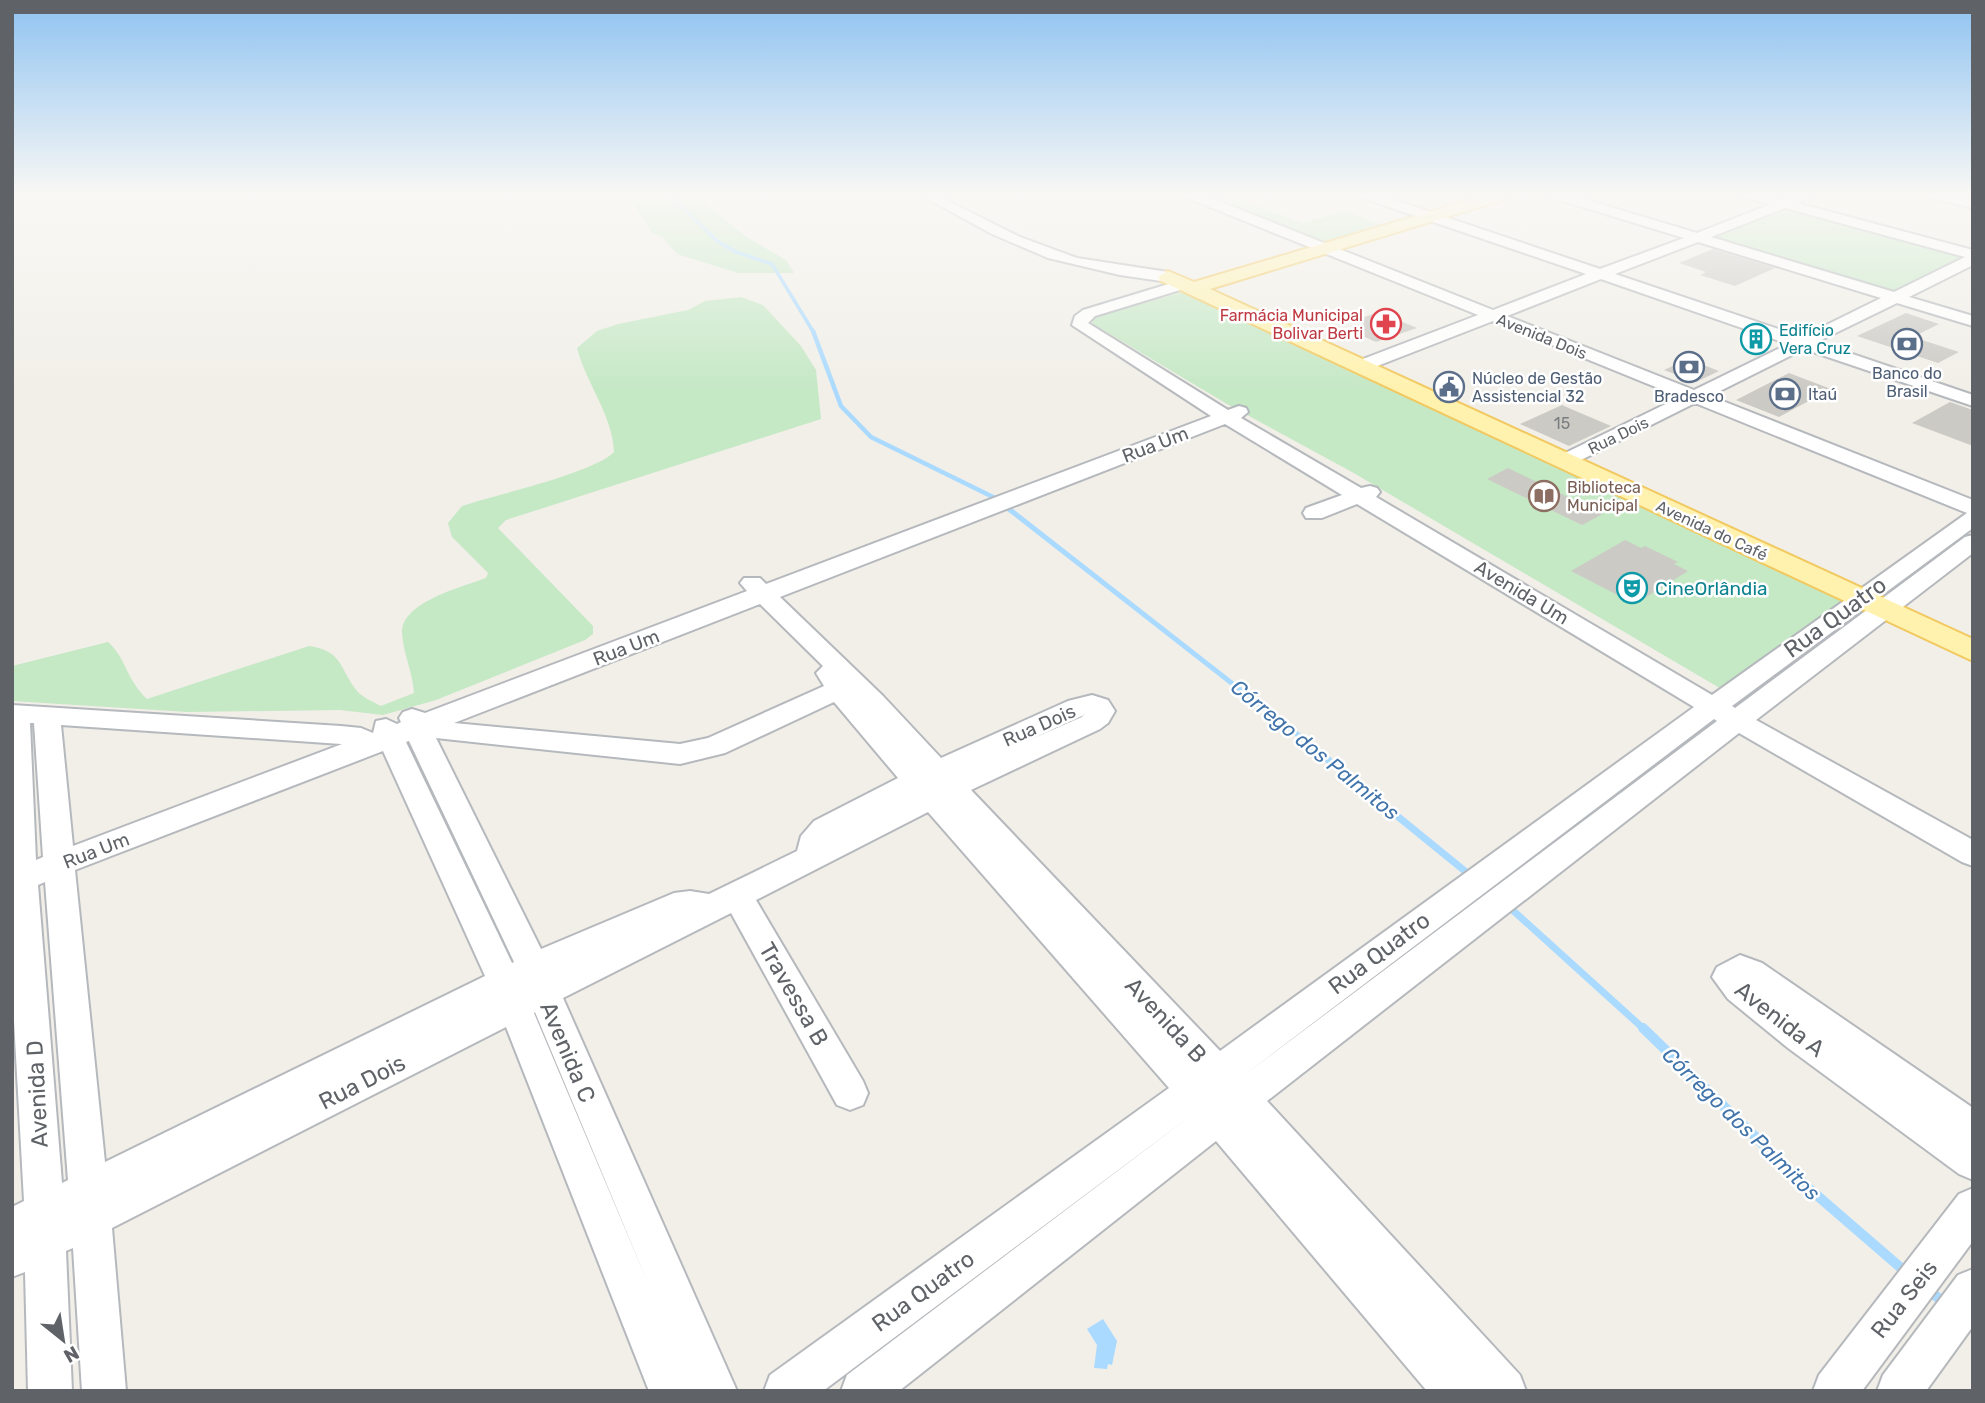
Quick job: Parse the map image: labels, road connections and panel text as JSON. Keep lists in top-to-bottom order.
{
  "streets": {
    "main road": ["Avenida do Café"],
    "street": [
      "Avenida Dois",
      "Rua Dois",
      "Rua Um",
      "Avenida Um",
      "Rua Quatro",
      "Travessa B",
      "Avenida A",
      "Avenida B",
      "Avenida C",
      "Avenida D",
      "Rua Seis"
    ]
  },
  "crossings": [
    ["Avenida Dois", "Rua Dois"],
    ["Rua Dois", "Avenida do Café"],
    ["Rua Dois", "Travessa B"],
    ["Rua Dois", "Avenida B"],
    ["Rua Dois", "Avenida C"],
    ["Rua Dois", "Avenida D"],
    ["Rua Um", "Avenida Um"],
    ["Rua Um", "Avenida B"],
    ["Rua Um", "Avenida C"],
    ["Rua Um", "Avenida D"],
    ["Avenida do Café", "Avenida Um"],
    ["Avenida do Café", "Rua Quatro"],
    ["Avenida Um", "Rua Quatro"],
    ["Rua Quatro", "Avenida B"]
  ],
  "water": ["Córrego dos Palmitos"],
  "places": {
    "pharmacy": ["Farmácia Municipal Bolivar Berti"],
    "building": ["Edifício Vera Cruz"],
    "bank": ["Banco do Brasil", "Bradesco", "Itaú"],
    "public building": ["Núcleo de Gestão Assistencial 32"],
    "library": ["Biblioteca Municipal"],
    "theatre": ["CineOrlândia"]
  },
  "house_numbers": ["15"],
  "north": "bottom right"
}
